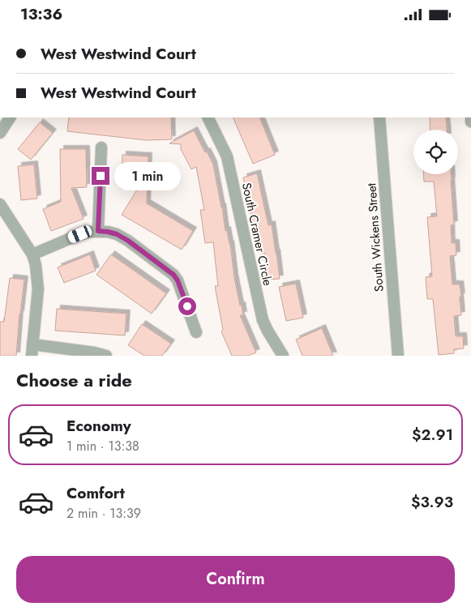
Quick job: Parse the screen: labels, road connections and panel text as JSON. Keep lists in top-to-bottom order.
{
  "streets": {
    "street": ["South Cramer Circle", "South Wickens Street"]
  },
  "page": {
    "status": "13:36",
    "banner": ["West Westwind Court", "West Westwind Court"],
    "bubble": "1 min",
    "heading": "Choose a ride",
    "list": [
      {
        "name": "Economy",
        "note": "1 min · 13:38",
        "value": "$2.91"
      },
      {
        "name": "Comfort",
        "note": "2 min · 13:39",
        "value": "$3.93"
      }
    ],
    "buttons": "Confirm"
  }
}
